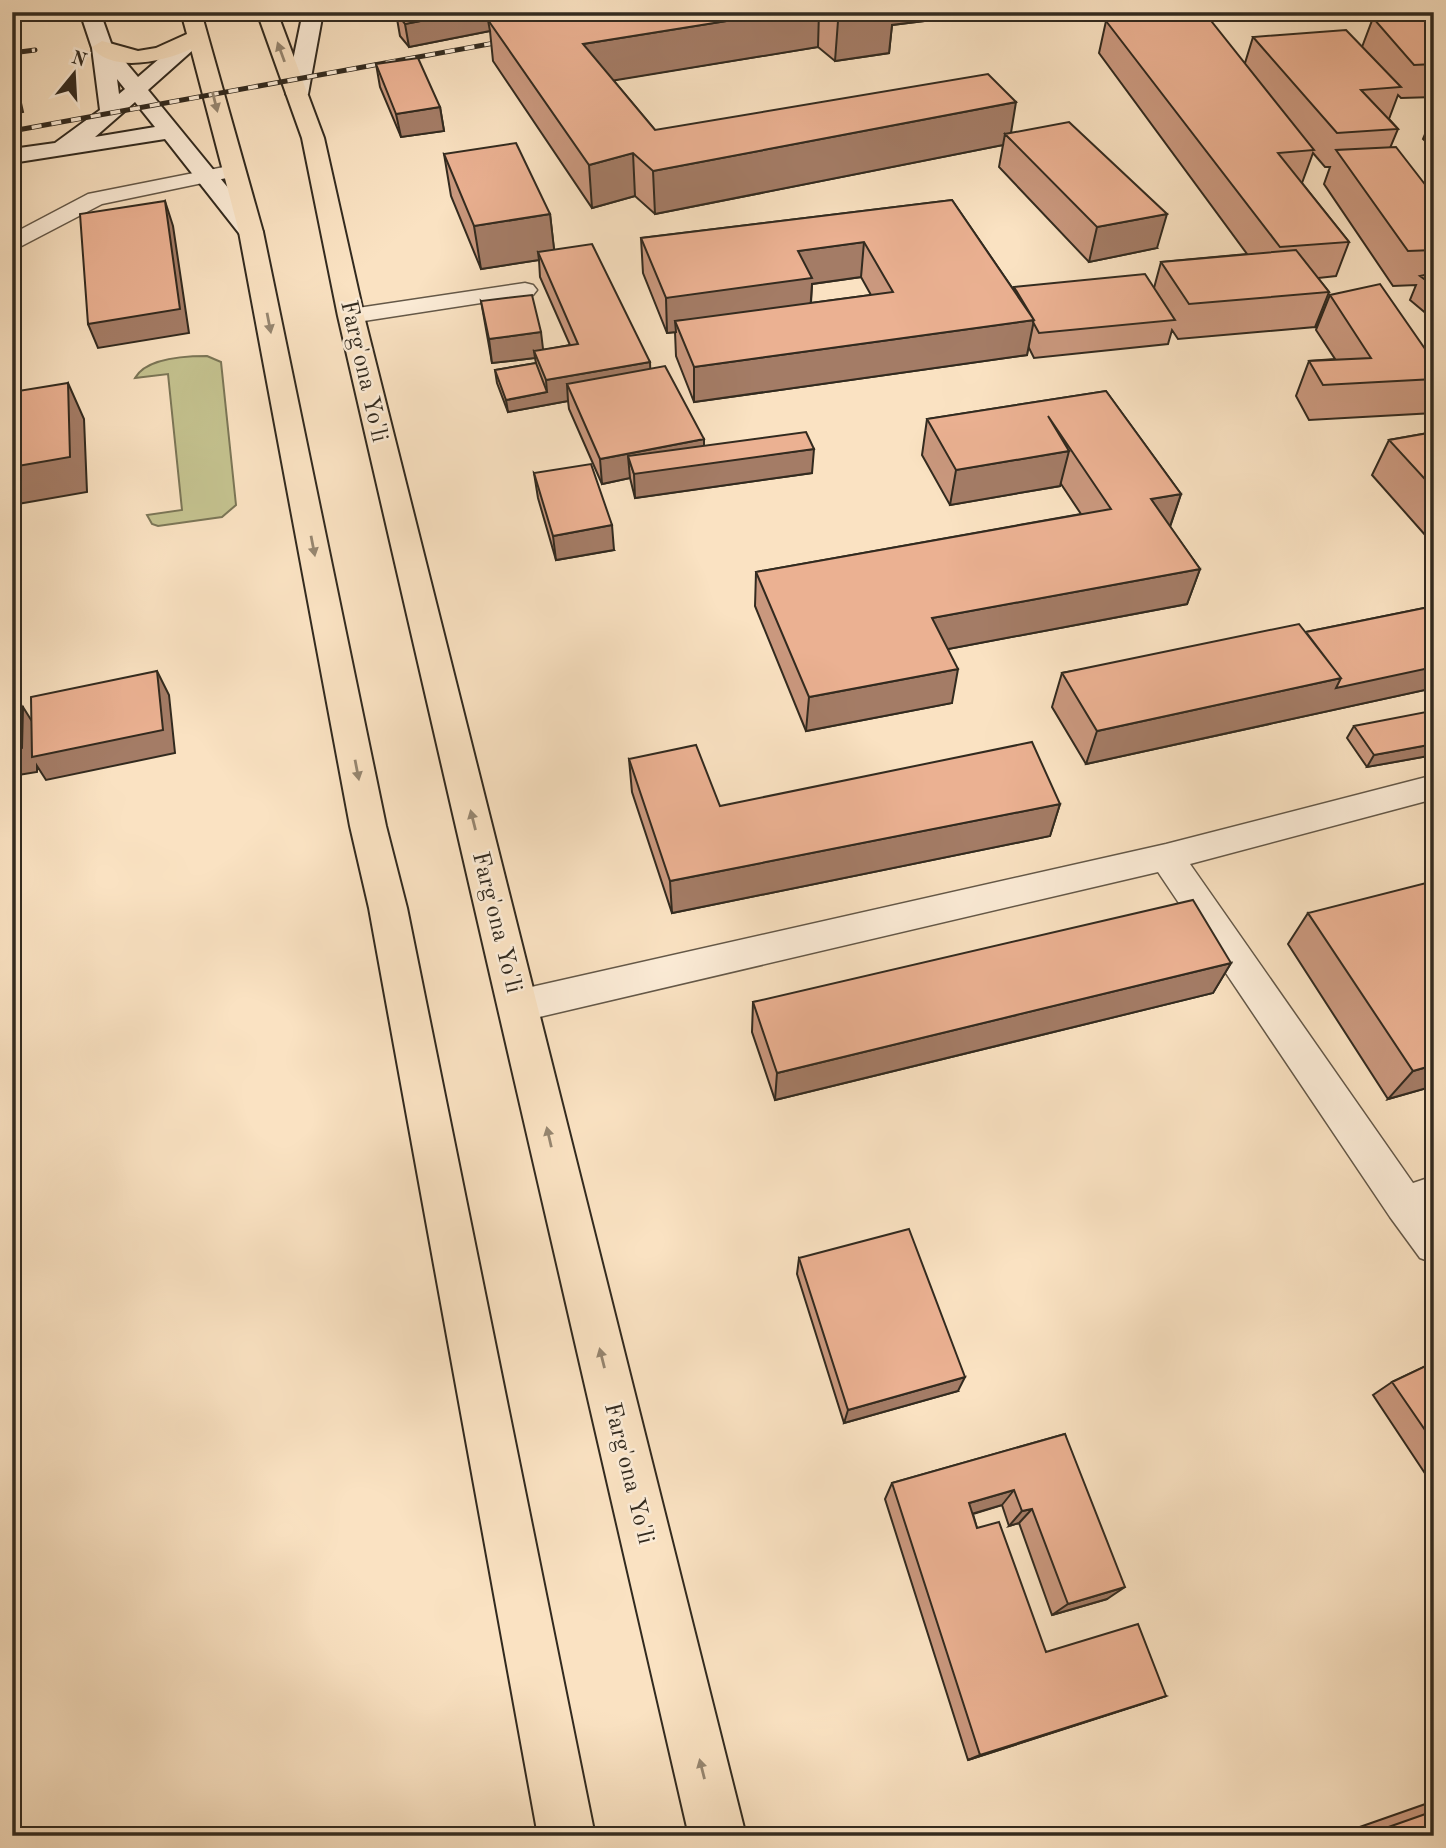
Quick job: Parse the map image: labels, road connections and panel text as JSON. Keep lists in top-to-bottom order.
{
  "streets": {
    "main road": ["Farg'ona Yo'li"]
  },
  "north": "top"
}
